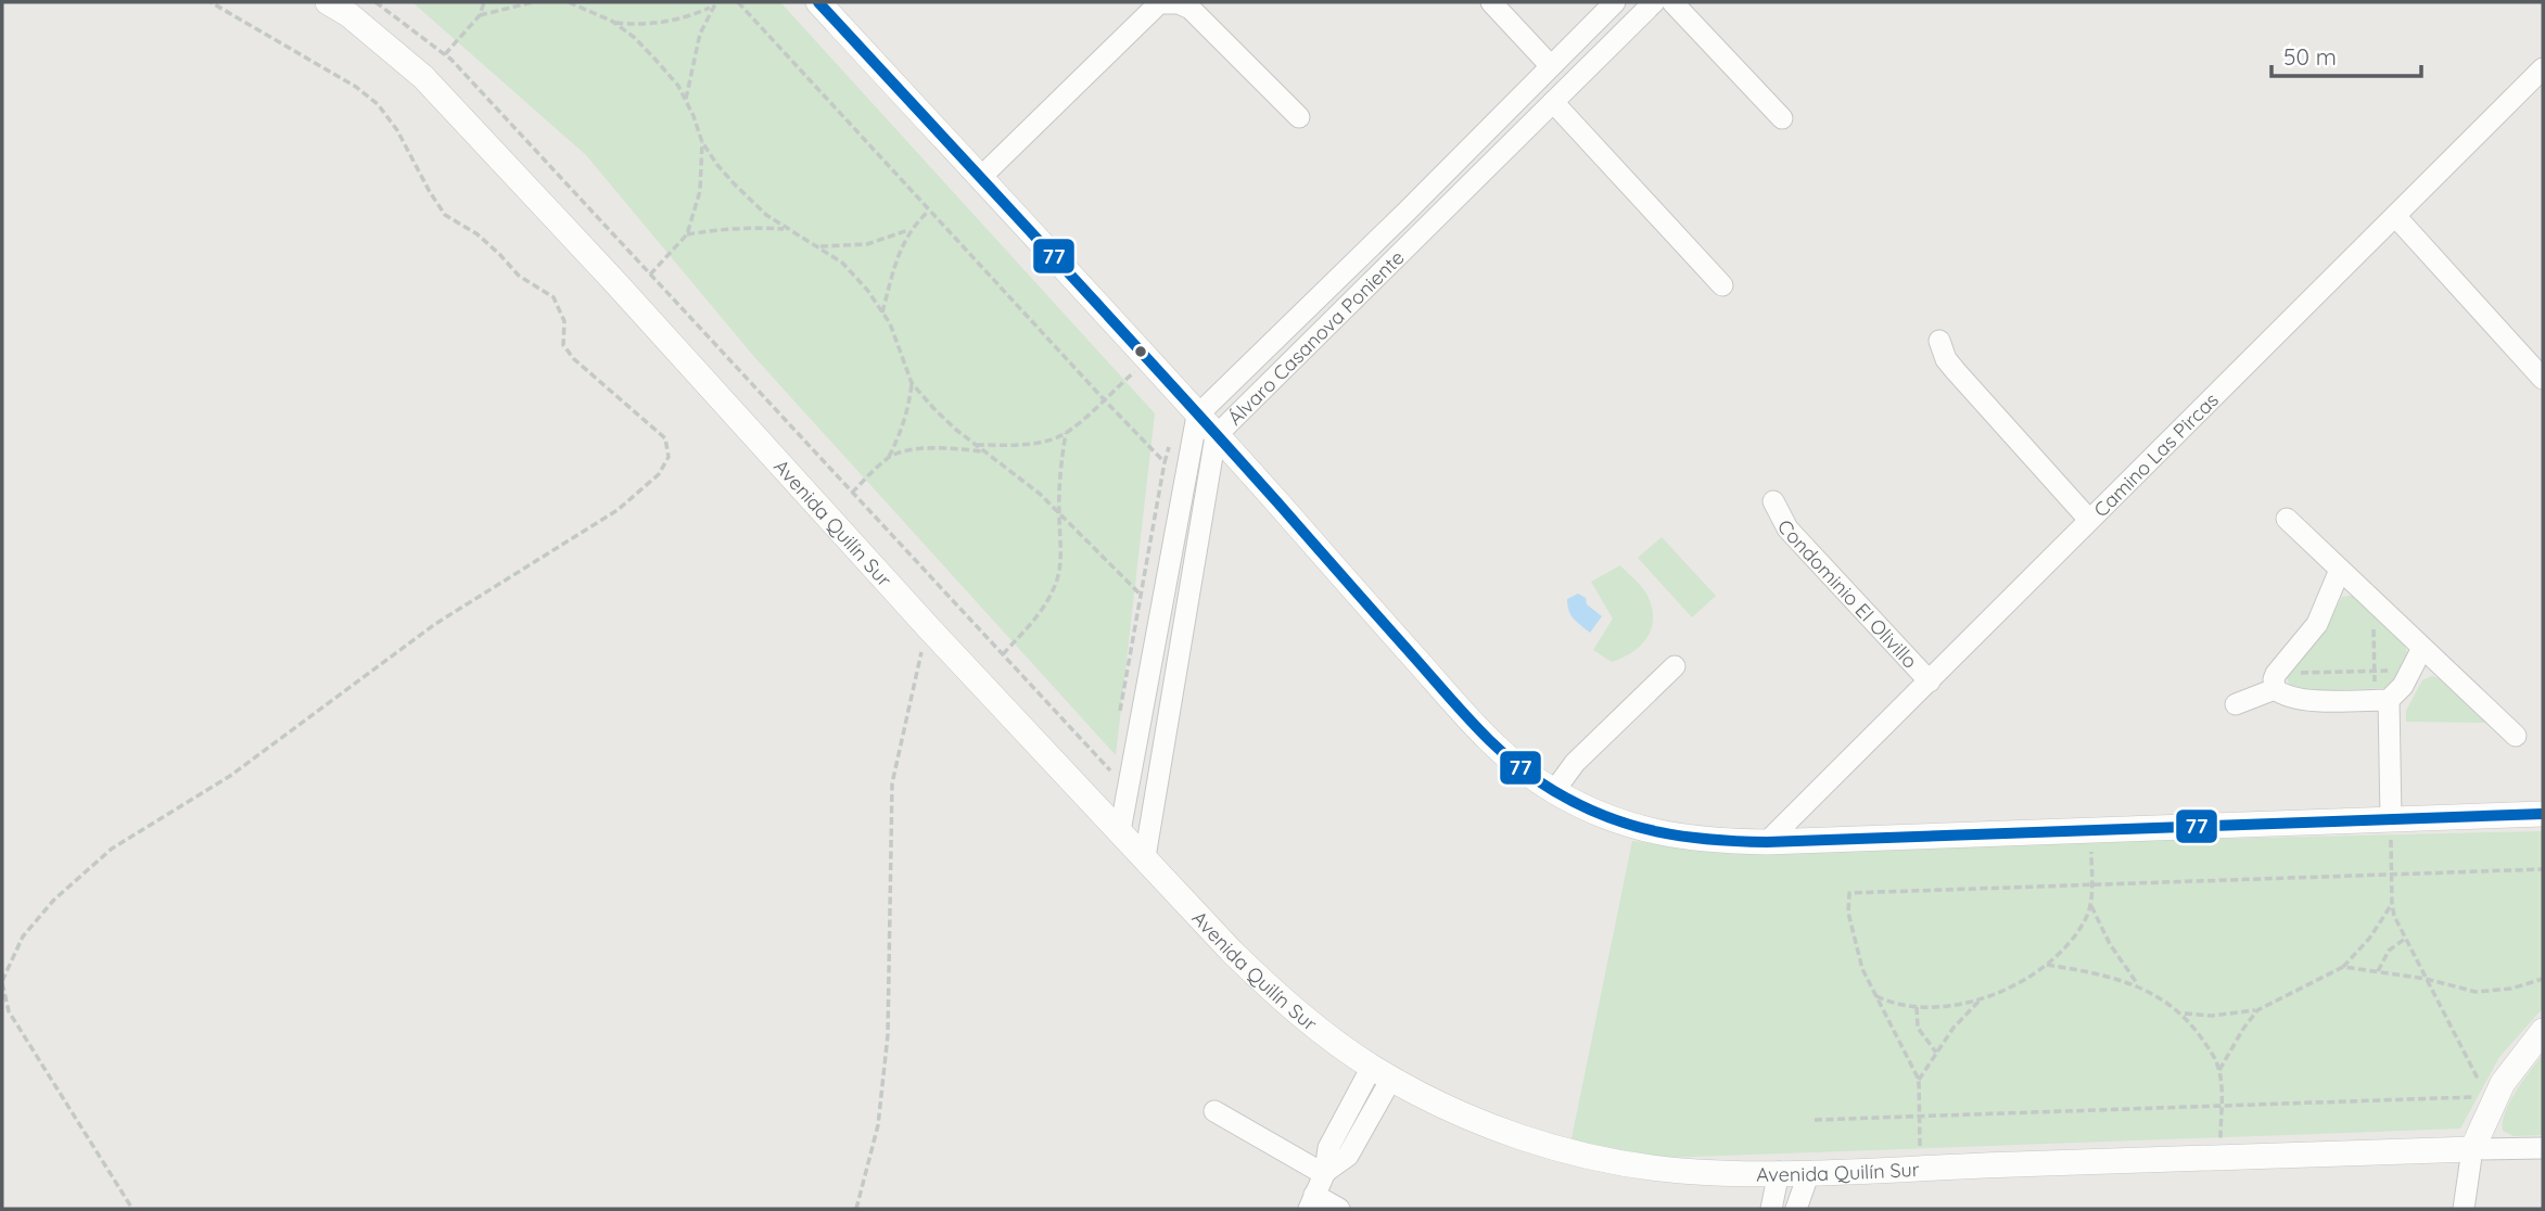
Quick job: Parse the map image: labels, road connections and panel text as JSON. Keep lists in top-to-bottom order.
{
  "streets": {
    "street": [
      "Álvaro Casanova Poniente",
      "Camino Las Pircas",
      "Avenida Quilín Sur",
      "Condominio El Olivillo"
    ]
  },
  "crossings": [
    ["Álvaro Casanova Poniente", "Avenida Quilín Sur"],
    ["Camino Las Pircas", "Condominio El Olivillo"]
  ],
  "lines": ["transit line 77"],
  "scale_bar": "50 m"
}
